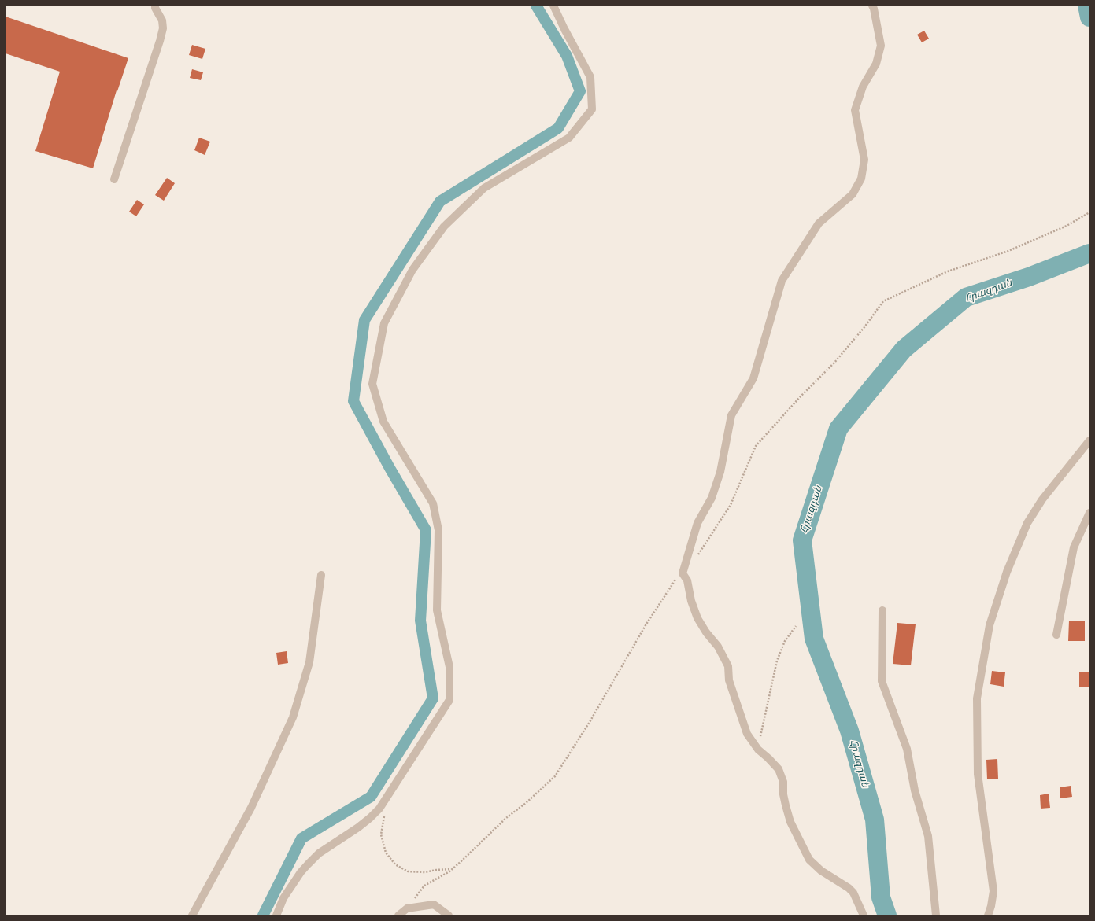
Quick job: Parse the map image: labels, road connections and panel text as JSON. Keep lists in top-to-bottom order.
{
  "water": ["Հրազդան"]
}
